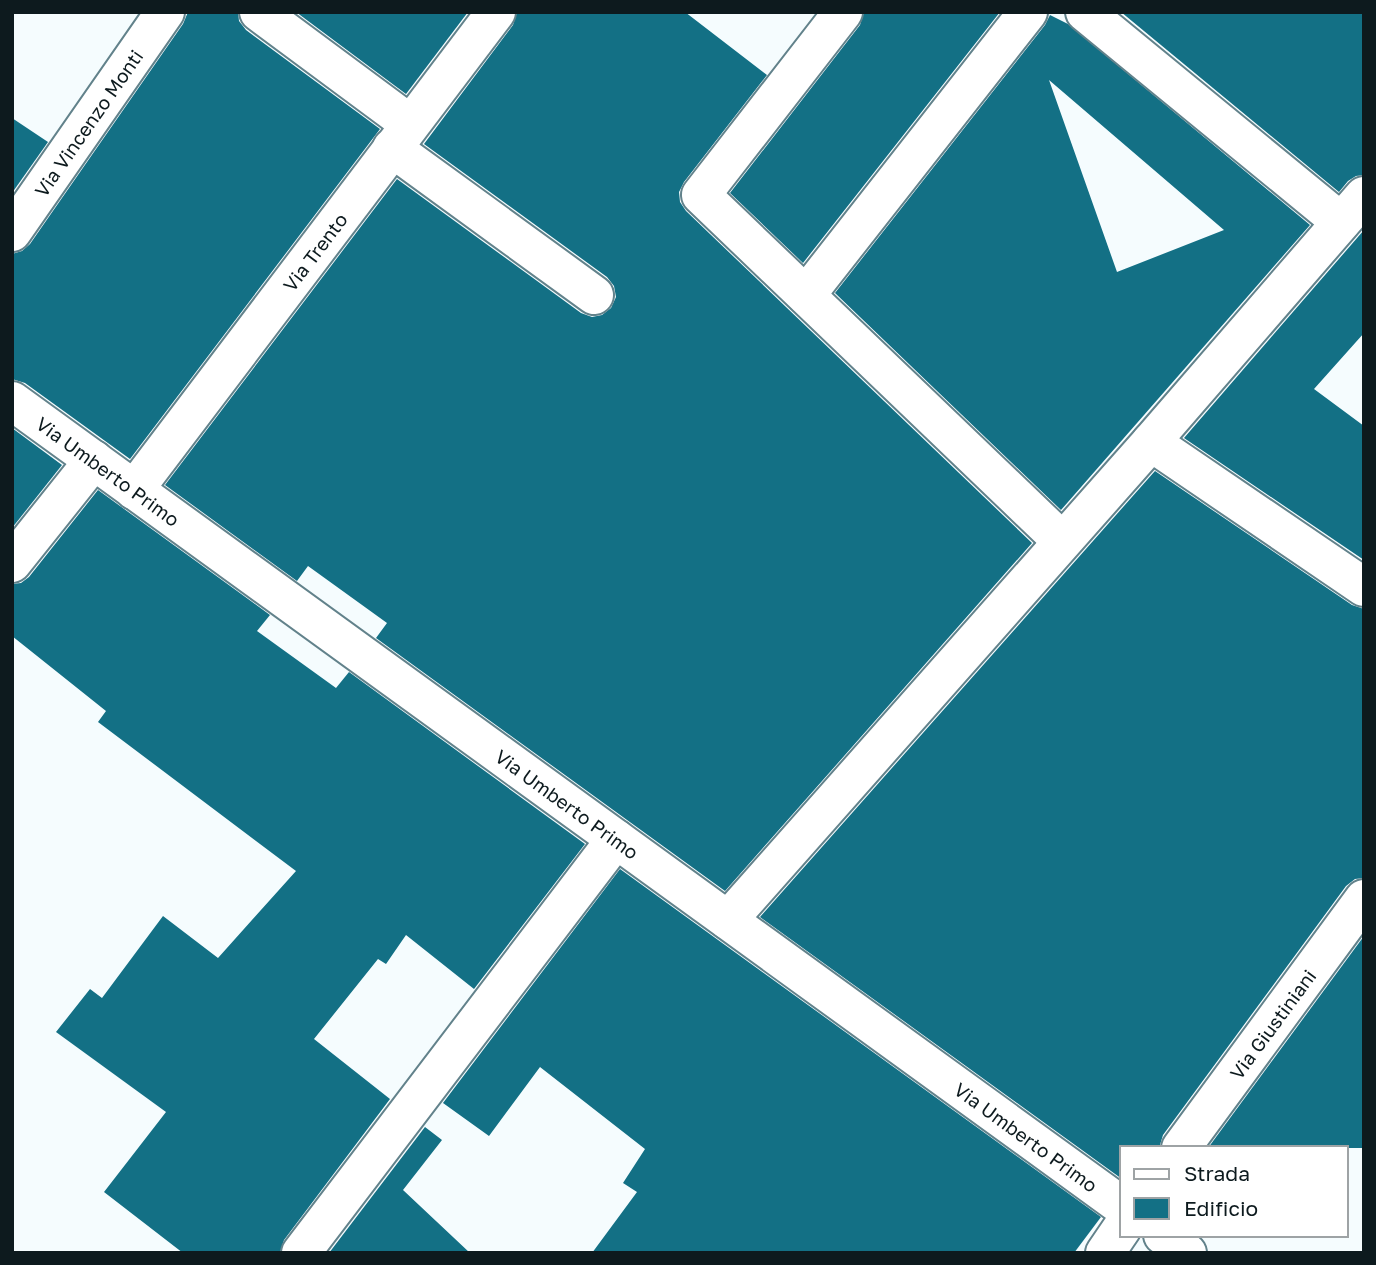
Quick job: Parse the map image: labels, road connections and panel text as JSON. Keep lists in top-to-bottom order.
{
  "streets": {
    "street": [
      "Via Vincenzo Monti",
      "Via Trento",
      "Via Umberto Primo",
      "Via Giustiniani"
    ]
  },
  "crossings": [
    ["Via Trento", "Via Umberto Primo"]
  ],
  "legend": ["Strada", "Edificio"]
}
